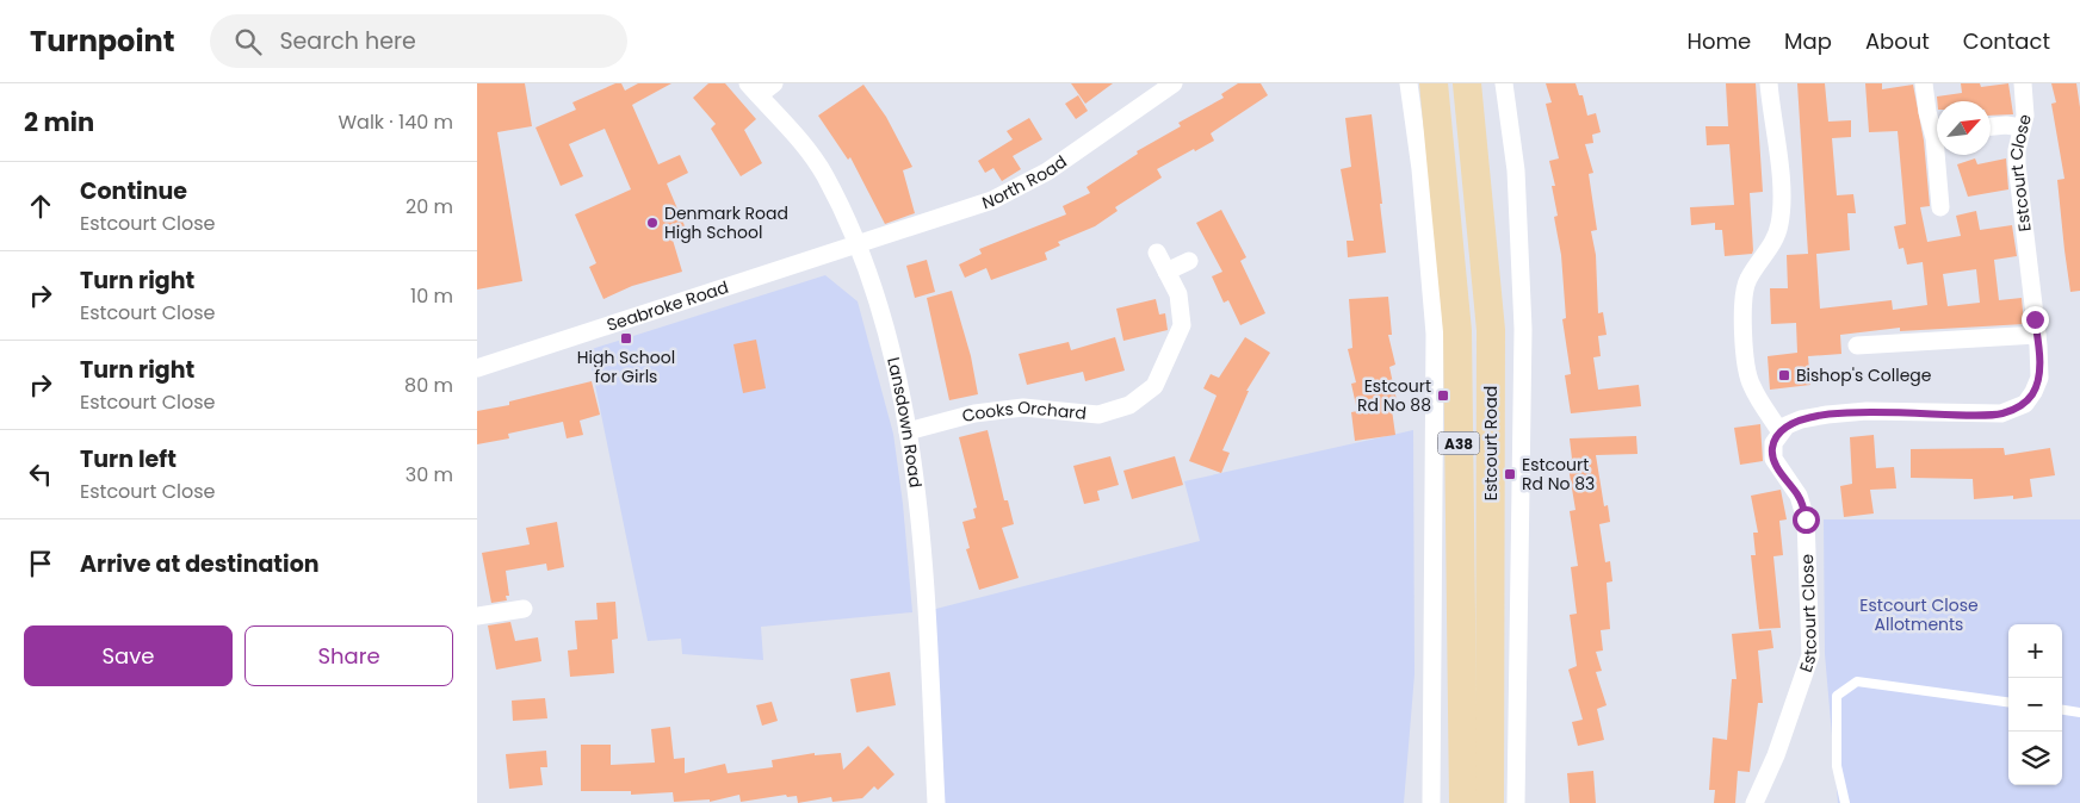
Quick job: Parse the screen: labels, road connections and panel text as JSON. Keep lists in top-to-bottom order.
{
  "streets": {
    "main road": ["A38", "Estcourt Road"],
    "street": [
      "Estcourt Close",
      "North Road",
      "Seabroke Road",
      "Cooks Orchard",
      "Lansdown Road"
    ]
  },
  "crossings": [
    ["North Road", "Seabroke Road"],
    ["North Road", "Lansdown Road"],
    ["Seabroke Road", "Lansdown Road"],
    ["Cooks Orchard", "Lansdown Road"]
  ],
  "parks": ["Estcourt Close Allotments"],
  "places": {
    "other": ["Denmark Road High School"],
    "transit": [
      "High School for Girls",
      "Bishop's College",
      "Estcourt Rd No 88",
      "Estcourt Rd No 83"
    ]
  },
  "north": "top right",
  "page": {
    "header": "Turnpoint",
    "search": "Search here",
    "nav": [
      "Home",
      "Map",
      "About",
      "Contact"
    ],
    "heading": ["2 min", "Walk · 140 m"],
    "list": [
      ["Continue", "Estcourt Close", "20 m"],
      ["Turn right", "Estcourt Close", "10 m"],
      ["Turn right", "Estcourt Close", "80 m"],
      ["Turn left", "Estcourt Close", "30 m"],
      "Arrive at destination"
    ],
    "buttons": ["Save", "Share"],
    "map_buttons": ["+", "−"]
  }
}
